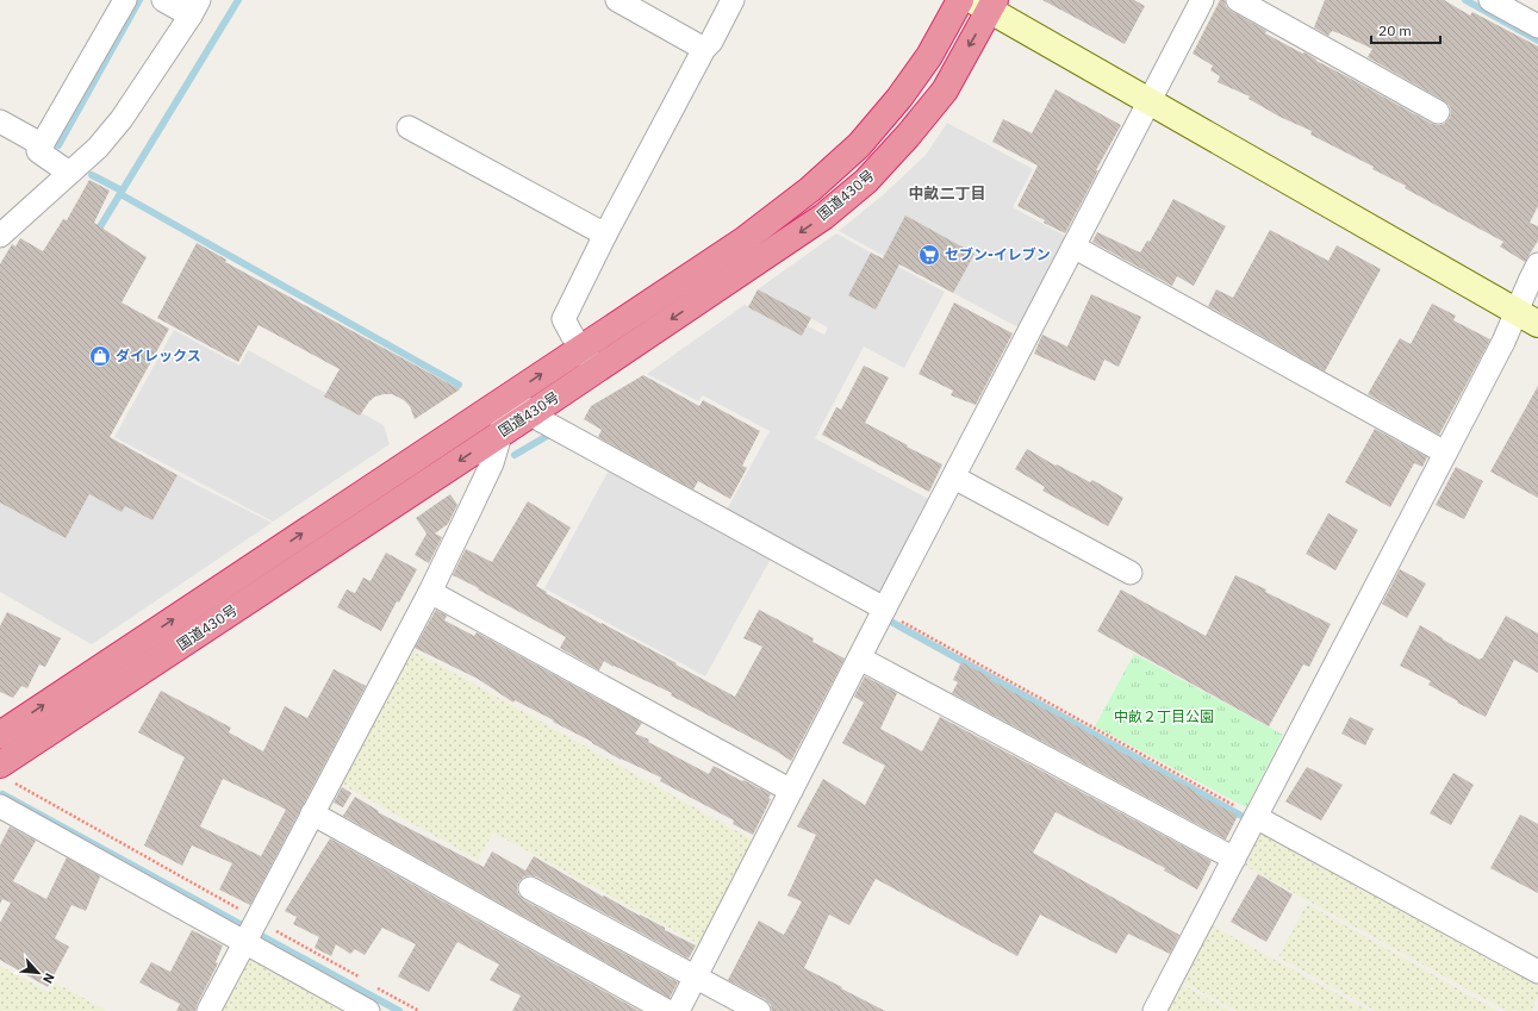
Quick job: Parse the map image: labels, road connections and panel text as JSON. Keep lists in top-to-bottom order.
{
  "streets": {
    "highway": ["国道430号"]
  },
  "districts": ["中畝二丁目"],
  "parks": ["中畝２丁目公園"],
  "places": {
    "supermarket": ["セブン-イレブン"],
    "shop": ["ダイレックス"]
  },
  "scale_bar": "20 m",
  "north": "bottom right"
}
